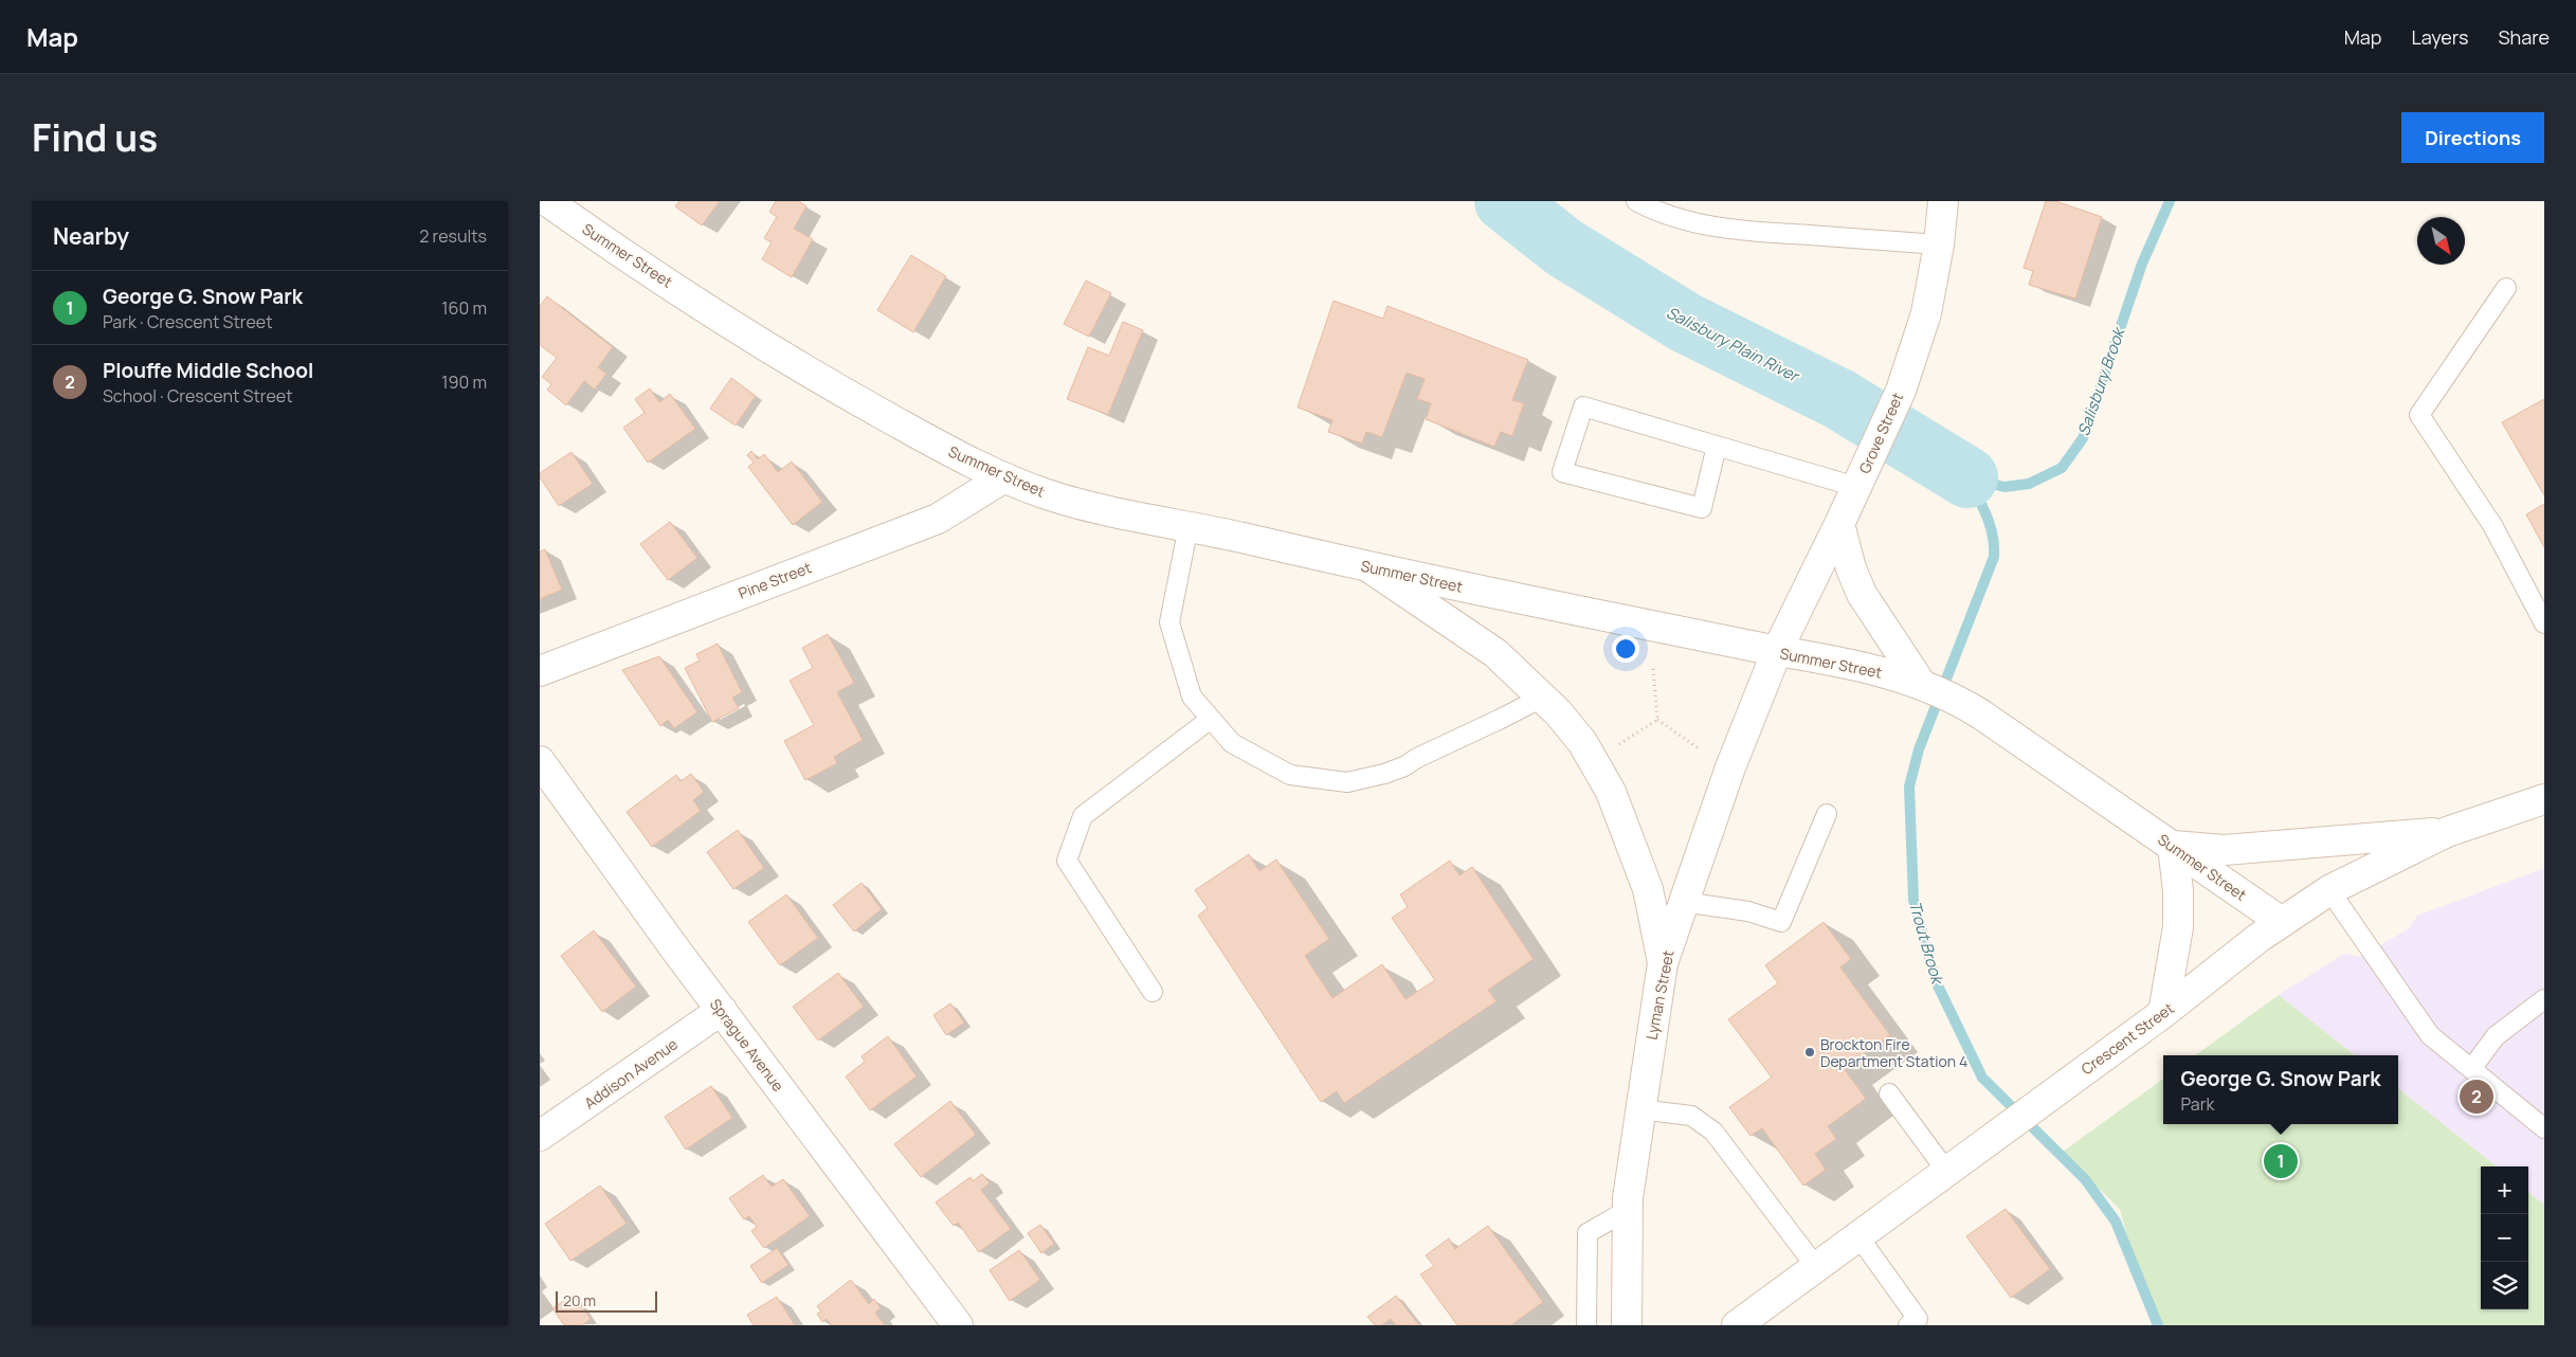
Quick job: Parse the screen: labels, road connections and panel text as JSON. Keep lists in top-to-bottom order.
{
  "streets": {
    "street": [
      "Summer Street",
      "Grove Street",
      "Pine Street",
      "Lyman Street",
      "Crescent Street",
      "Sprague Avenue",
      "Addison Avenue"
    ]
  },
  "crossings": [
    ["Summer Street", "Grove Street"],
    ["Summer Street", "Pine Street"],
    ["Summer Street", "Lyman Street"],
    ["Summer Street", "Crescent Street"],
    ["Grove Street", "Lyman Street"],
    ["Sprague Avenue", "Addison Avenue"]
  ],
  "water": ["Salisbury Plain River", "Salisbury Brook", "Trout Brook"],
  "places": ["Brockton Fire Department Station 4"],
  "scale_bar": "20 m",
  "north": "bottom right",
  "page": {
    "header": "Map",
    "nav": ["Map", "Layers", "Share"],
    "title": "Find us",
    "buttons": "Directions",
    "heading": ["Nearby", "2 results"],
    "list": [
      {
        "mark": "1",
        "name": "George G. Snow Park",
        "note": "Park · Crescent Street",
        "value": "160 m"
      },
      {
        "mark": "2",
        "name": "Plouffe Middle School",
        "note": "School · Crescent Street",
        "value": "190 m"
      }
    ],
    "popup": ["George G. Snow Park", "Park"],
    "pins": ["2", "1"],
    "map_buttons": ["+", "−"],
    "scale": "20 m"
  }
}
